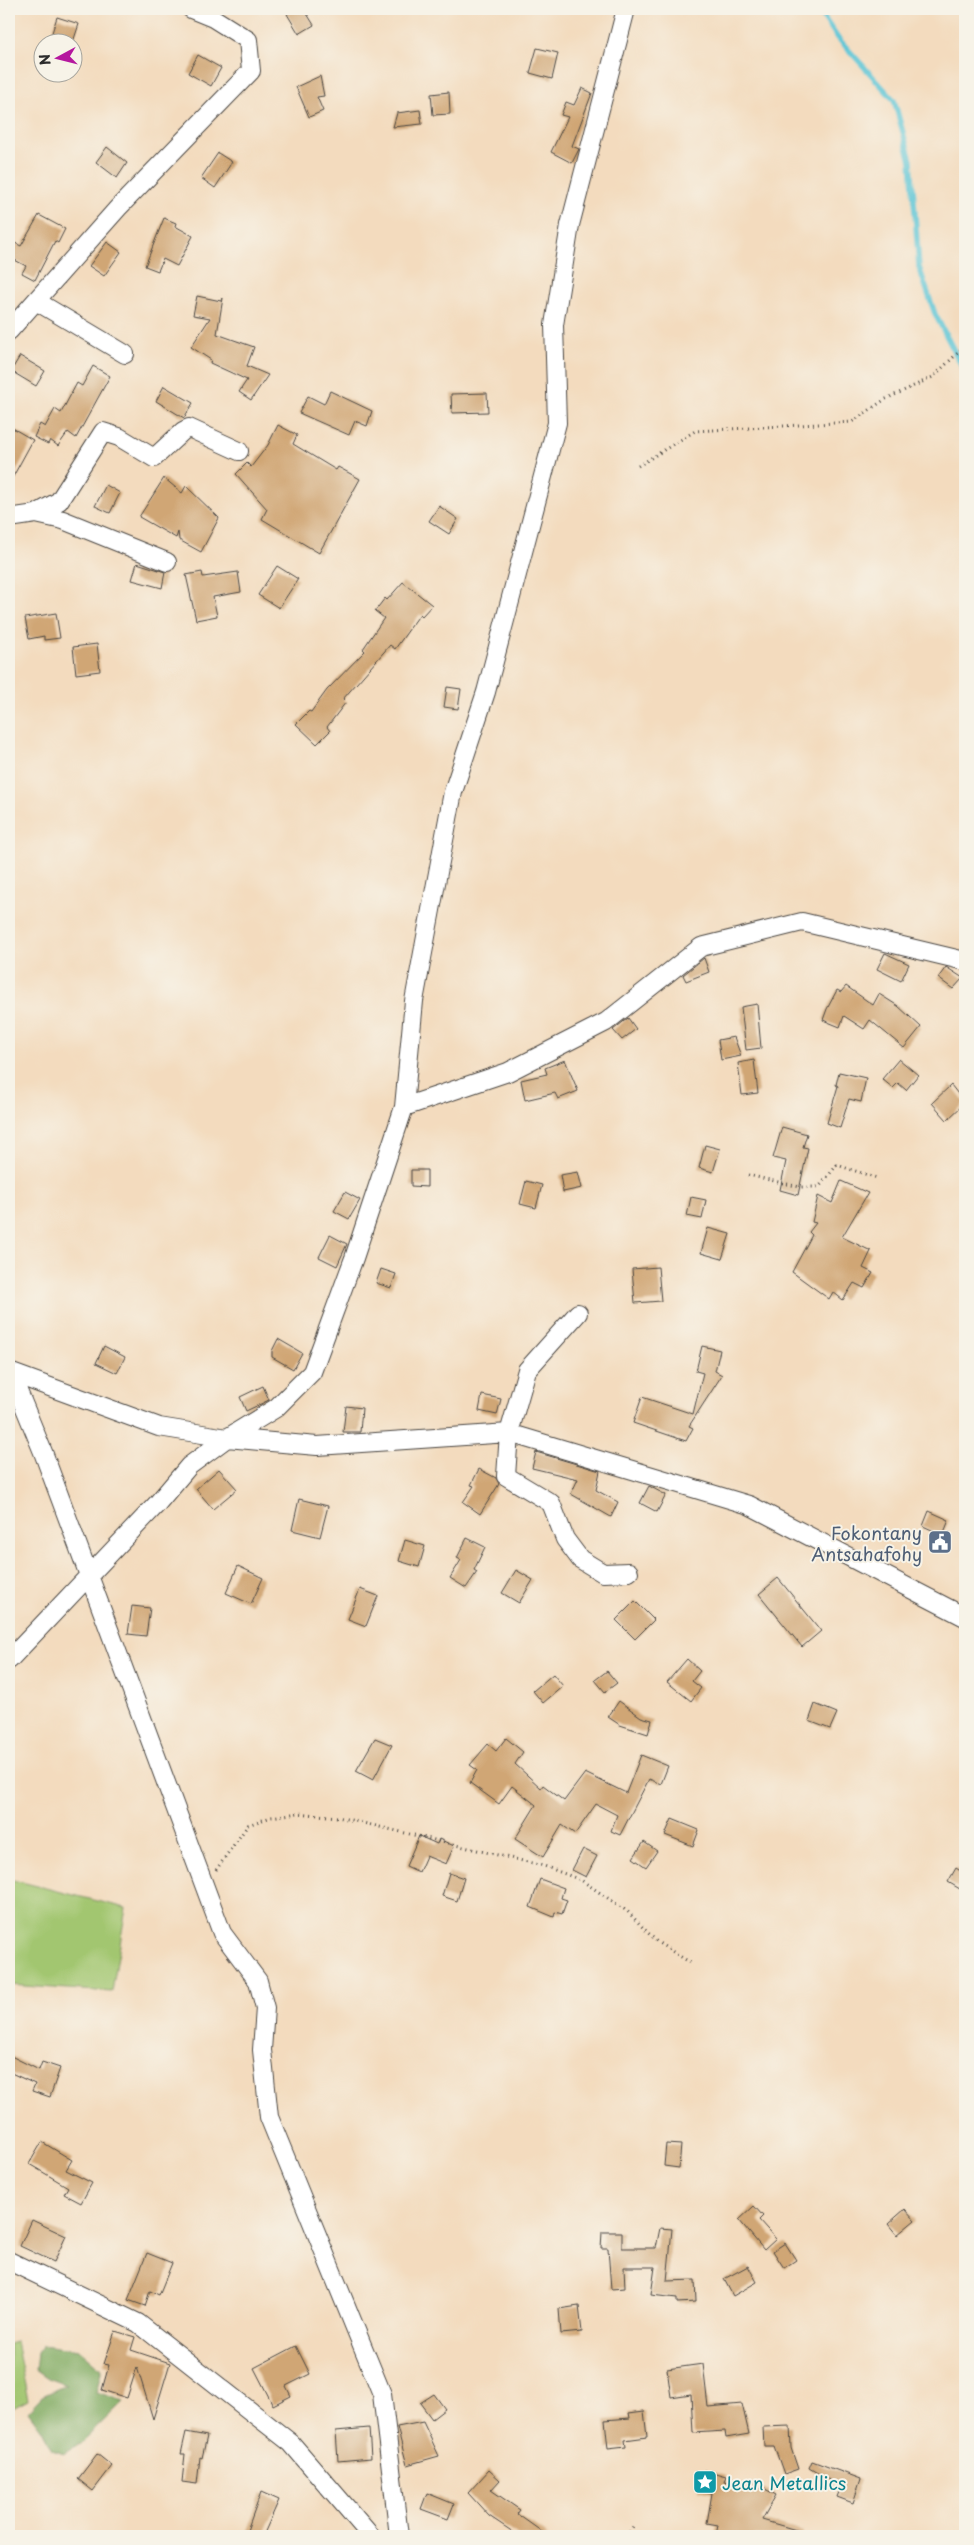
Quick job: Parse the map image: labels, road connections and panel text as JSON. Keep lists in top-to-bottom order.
{
  "places": {
    "public building": ["Fokontany Antsahafohy"],
    "place": ["Jean Metallics"]
  },
  "north": "left"
}
